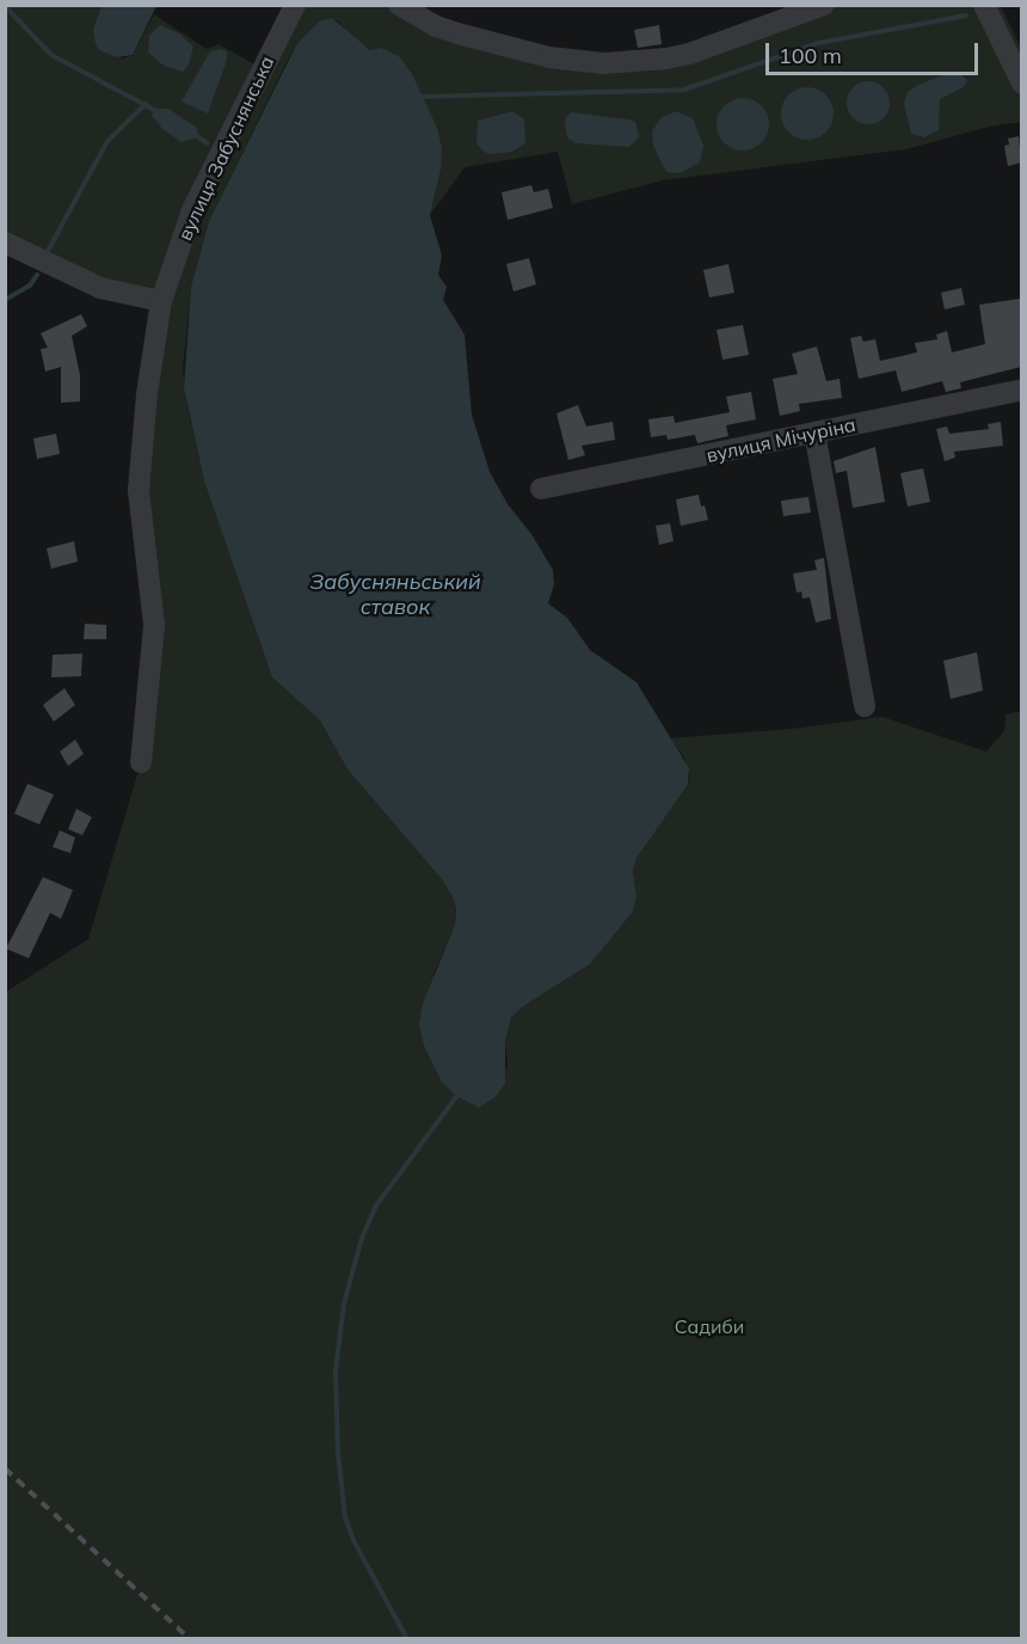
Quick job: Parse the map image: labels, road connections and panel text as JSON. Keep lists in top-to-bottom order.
{
  "streets": {
    "street": ["вулиця Забуснянська", "вулиця Мічуріна"]
  },
  "water": ["Забусняньський ставок"],
  "parks": ["Садиби"],
  "scale_bar": "100 m"
}
